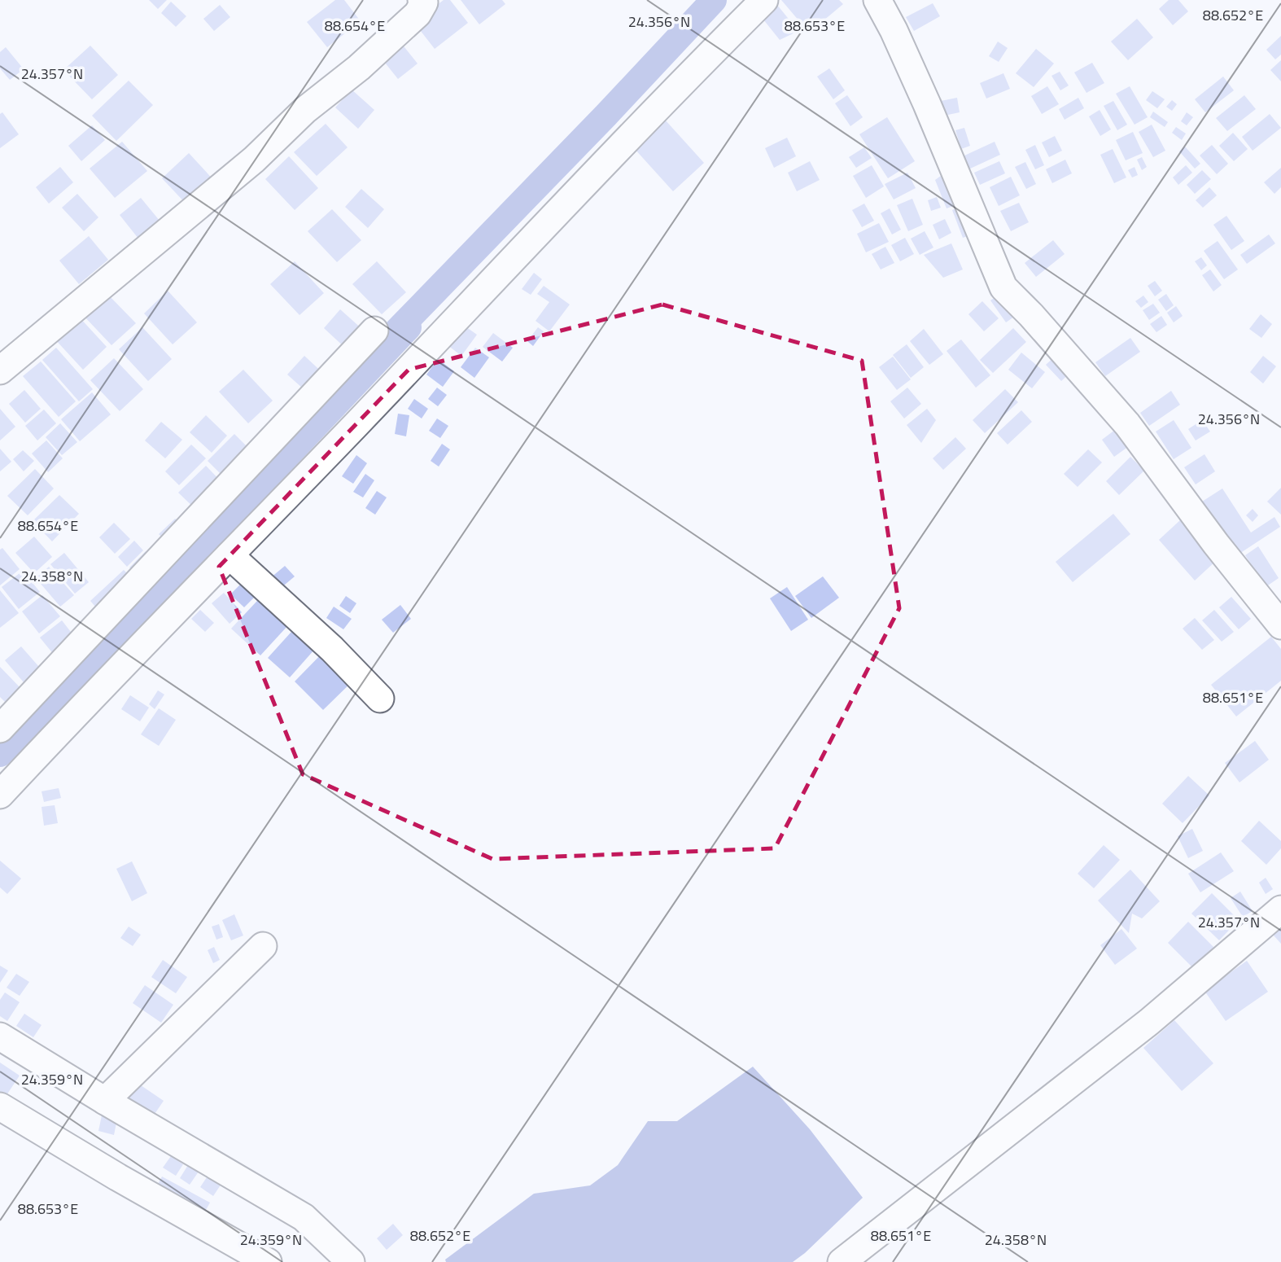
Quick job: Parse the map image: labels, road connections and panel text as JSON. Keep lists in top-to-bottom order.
{
  "coordinates": [
    "88.652°E",
    "24.356°N",
    "88.654°E",
    "88.653°E",
    "24.357°N",
    "24.358°N",
    "88.651°E",
    "24.359°N"
  ]
}
